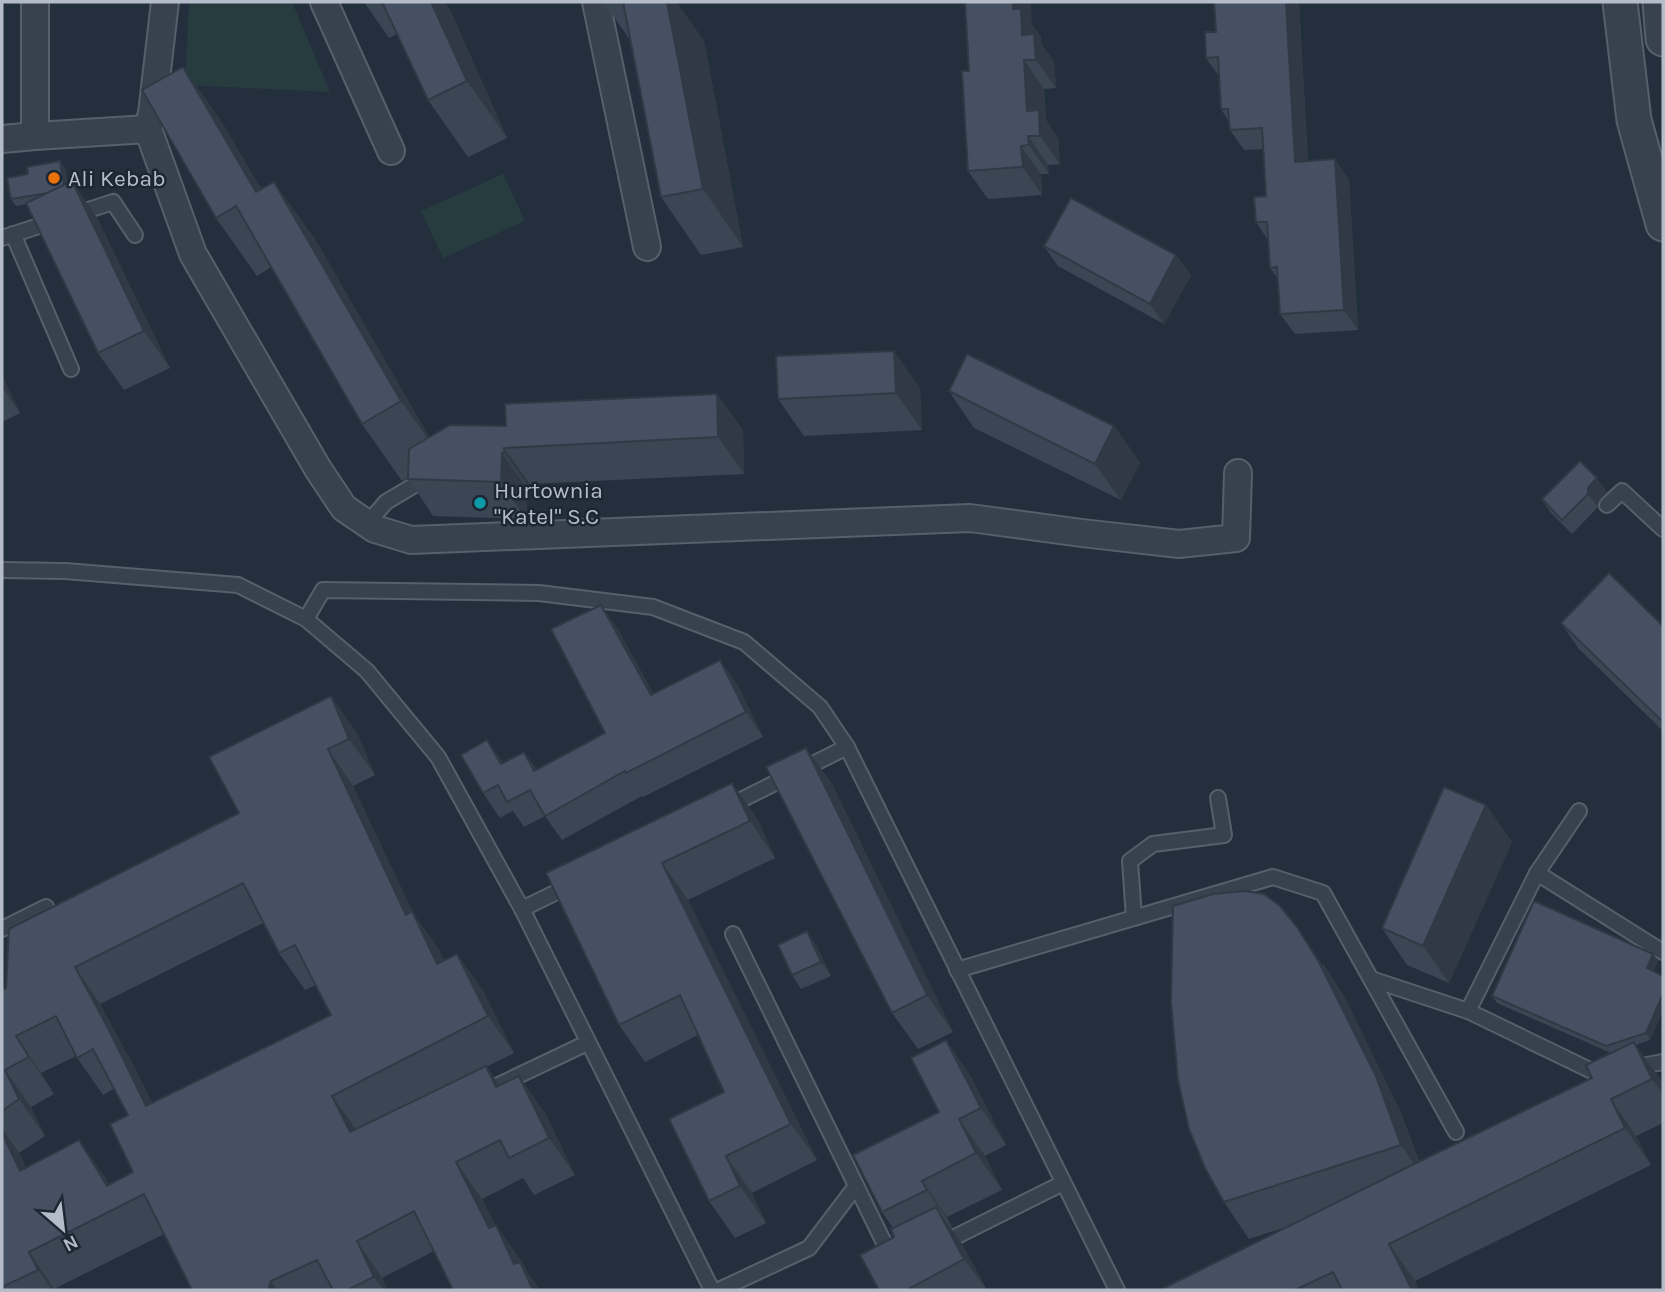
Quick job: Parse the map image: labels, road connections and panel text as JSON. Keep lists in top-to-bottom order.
{
  "places": ["Ali Kebab", "Hurtownia \"Katel\" S.C"],
  "north": "bottom right"
}
